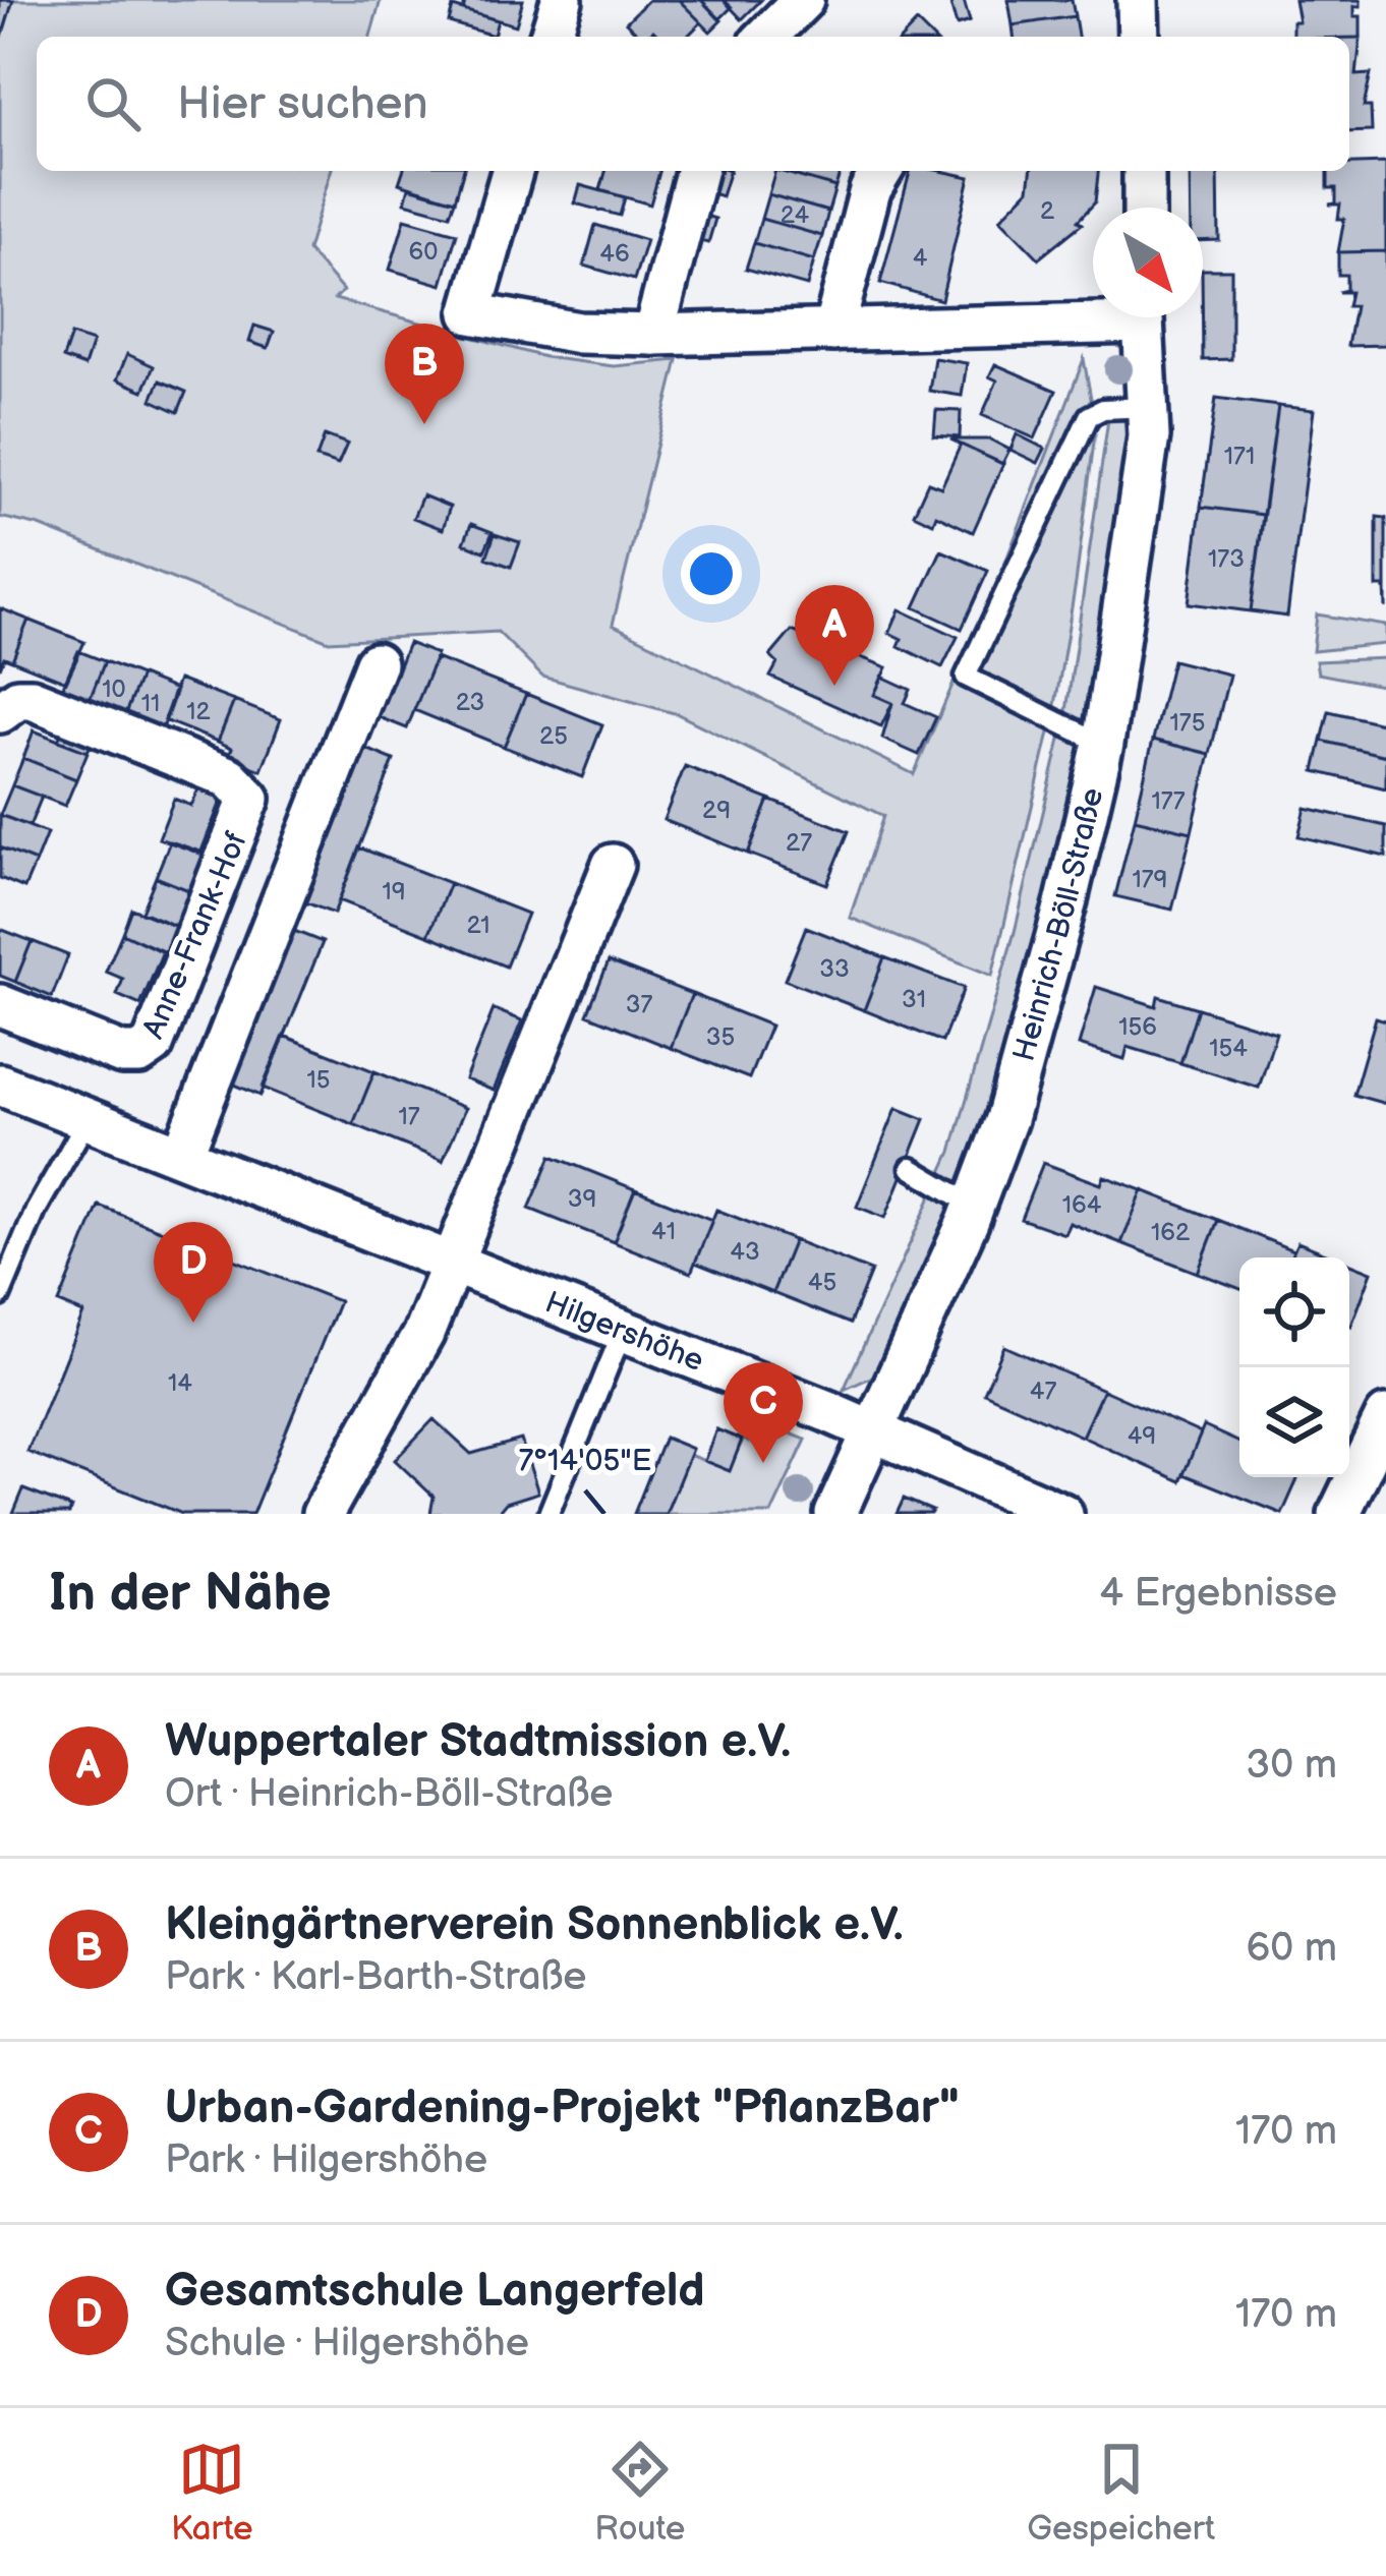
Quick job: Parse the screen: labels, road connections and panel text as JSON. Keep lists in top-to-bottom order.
{
  "streets": {
    "street": ["Heinrich-Böll-Straße", "Anne-Frank-Hof", "Hilgershöhe"]
  },
  "crossings": [
    ["Heinrich-Böll-Straße", "Hilgershöhe"]
  ],
  "house_numbers": [
    "2",
    "24",
    "60",
    "46",
    "4",
    "171",
    "173",
    "10",
    "23",
    "11",
    "12",
    "175",
    "25",
    "177",
    "29",
    "27",
    "179",
    "19",
    "21",
    "33",
    "31",
    "37",
    "156",
    "35",
    "154",
    "15",
    "17",
    "39",
    "164",
    "41",
    "162",
    "43",
    "45",
    "14",
    "47",
    "49"
  ],
  "north": "bottom right",
  "page": {
    "search": "Hier suchen",
    "pins": [
      "B",
      "A",
      "D",
      "C"
    ],
    "heading": ["In der Nähe", "4 Ergebnisse"],
    "list": [
      {
        "mark": "A",
        "name": "Wuppertaler Stadtmission e.V.",
        "note": "Ort · Heinrich-Böll-Straße",
        "value": "30 m"
      },
      {
        "mark": "B",
        "name": "Kleingärtnerverein Sonnenblick e.V.",
        "note": "Park · Karl-Barth-Straße",
        "value": "60 m"
      },
      {
        "mark": "C",
        "name": "Urban-Gardening-Projekt \"PflanzBar\"",
        "note": "Park · Hilgershöhe",
        "value": "170 m"
      },
      {
        "mark": "D",
        "name": "Gesamtschule Langerfeld",
        "note": "Schule · Hilgershöhe",
        "value": "170 m"
      }
    ],
    "nav": ["Karte", "Route", "Gespeichert"]
  },
  "coordinates": ["7°14'05\"E"]
}
